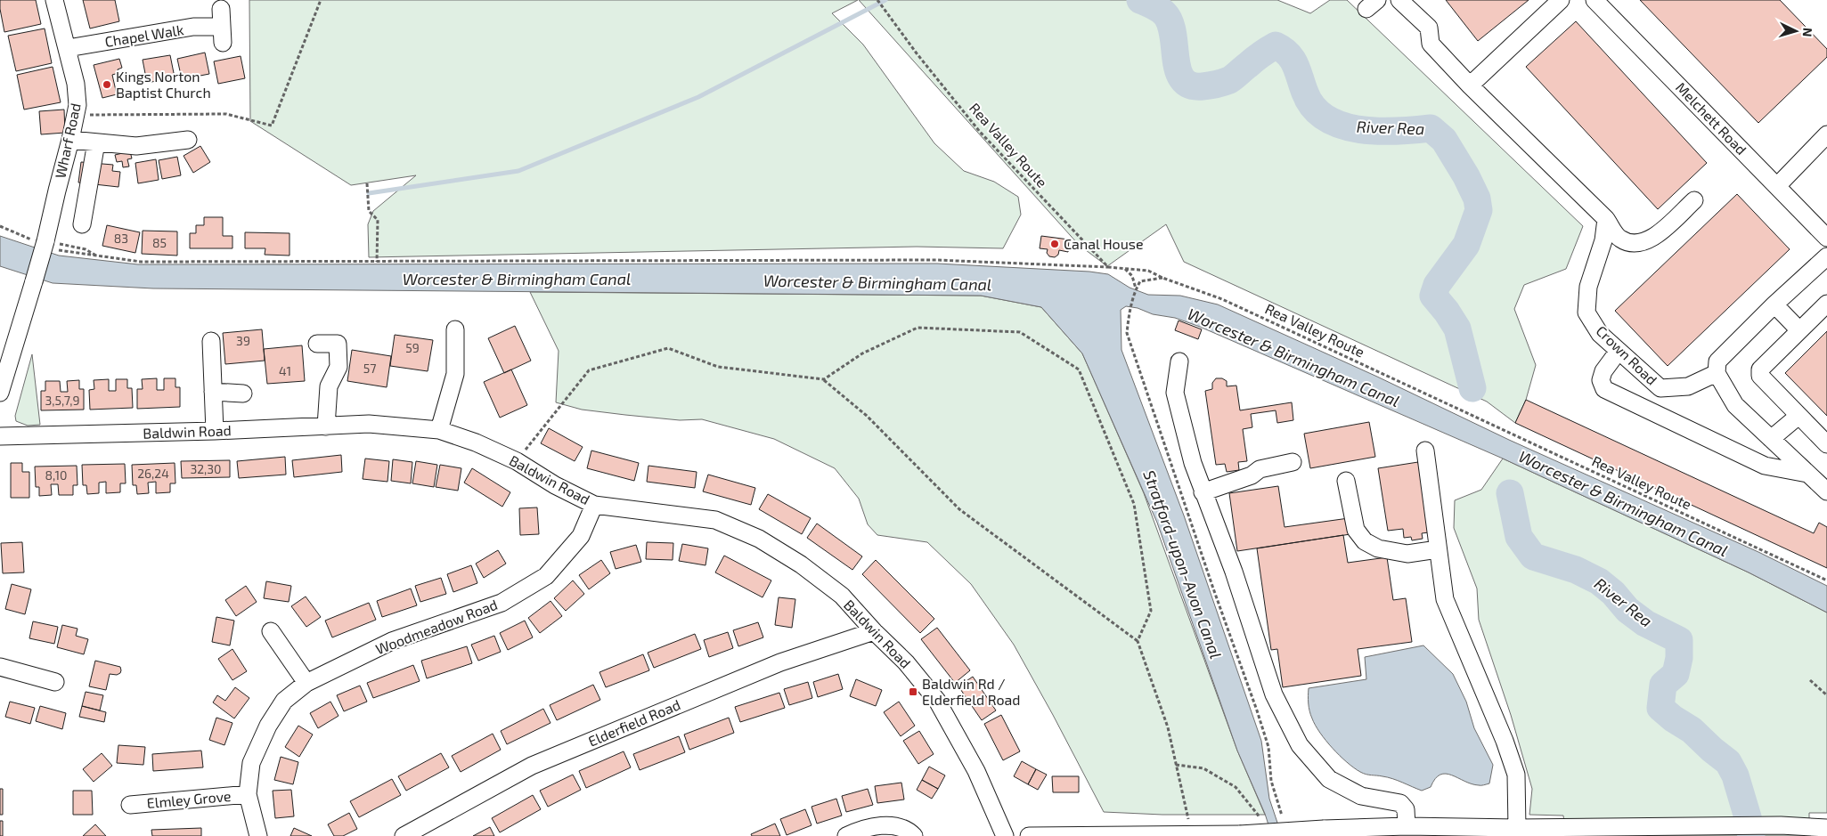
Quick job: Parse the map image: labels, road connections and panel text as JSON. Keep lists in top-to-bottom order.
{
  "streets": {
    "street": [
      "Chapel Walk",
      "Melchett Road",
      "Wharf Road",
      "Crown Road",
      "Baldwin Road",
      "Woodmeadow Road",
      "Elderfield Road",
      "Elmley Grove"
    ],
    "path": ["Rea Valley Route"]
  },
  "crossings": [
    ["Chapel Walk", "Wharf Road"],
    ["Baldwin Road", "Woodmeadow Road"],
    ["Baldwin Road", "Elderfield Road"],
    ["Woodmeadow Road", "Elmley Grove"]
  ],
  "water": ["River Rea", "Worcester & Birmingham Canal", "Stratford-upon-Avon Canal"],
  "places": {
    "other": ["Kings Norton Baptist Church", "Canal House"],
    "transit": ["Baldwin Rd / Elderfield Road"]
  },
  "house_numbers": [
    "83",
    "85",
    "39",
    "59",
    "57",
    "41",
    "3,5,7,9",
    "32,30",
    "26,24",
    "8,10"
  ],
  "north": "right"
}
